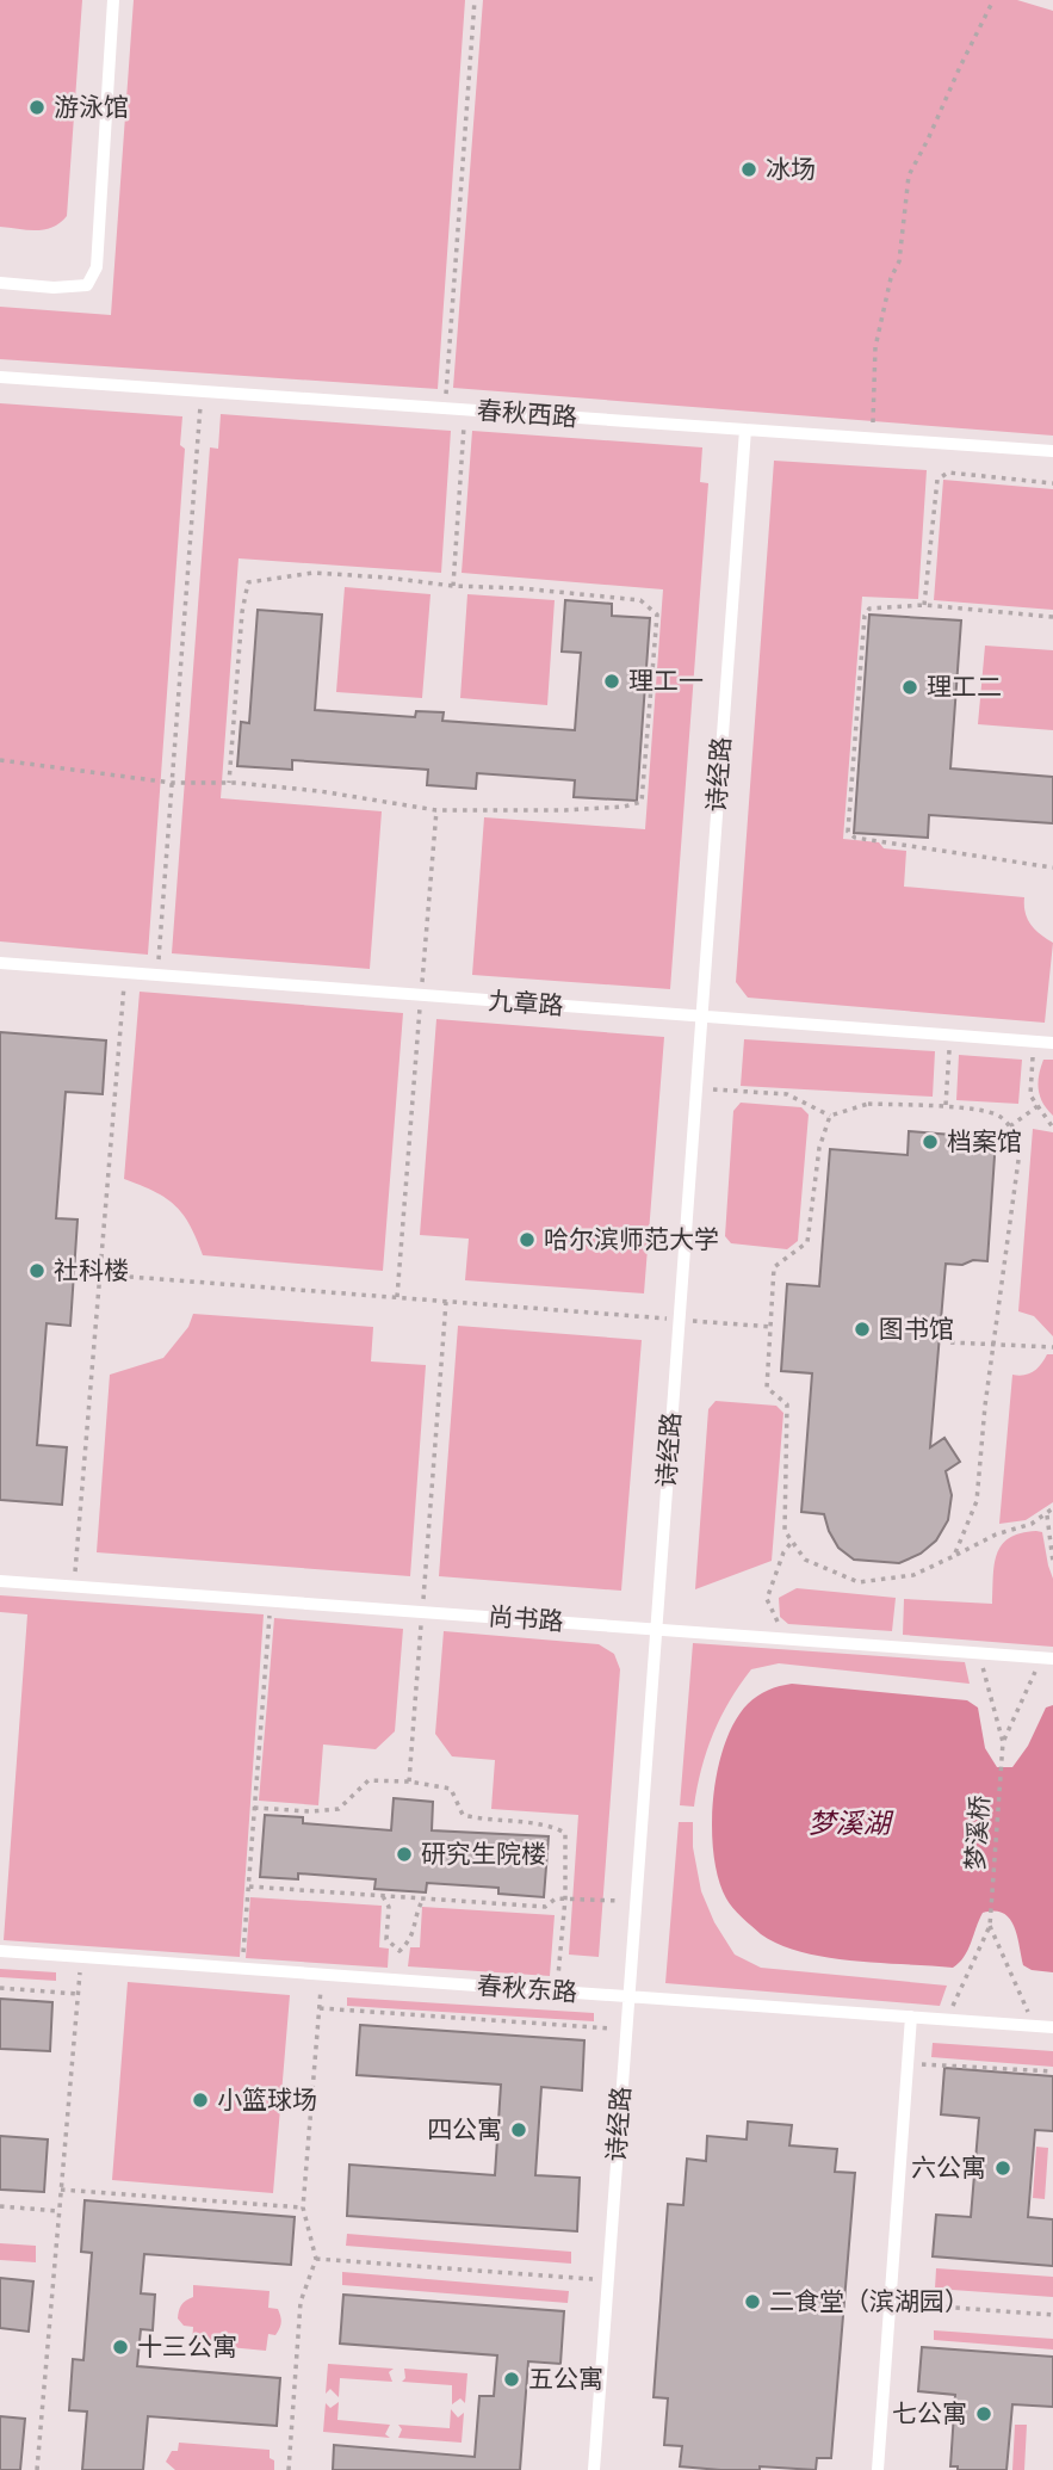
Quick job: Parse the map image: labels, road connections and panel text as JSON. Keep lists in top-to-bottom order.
{
  "streets": {
    "lane": [
      "春秋西路",
      "诗经路",
      "九章路",
      "尚书路",
      "春秋东路"
    ],
    "path": ["梦溪桥"]
  },
  "crossings": [
    ["春秋西路", "诗经路"],
    ["诗经路", "九章路"],
    ["诗经路", "尚书路"],
    ["诗经路", "春秋东路"]
  ],
  "water": ["梦溪湖"],
  "places": [
    "游泳馆",
    "冰场",
    "理工一",
    "理工二",
    "档案馆",
    "哈尔滨师范大学",
    "社科楼",
    "图书馆",
    "研究生院楼",
    "小篮球场",
    "四公寓",
    "六公寓",
    "二食堂（滨湖园）",
    "十三公寓",
    "五公寓",
    "七公寓"
  ]
}
